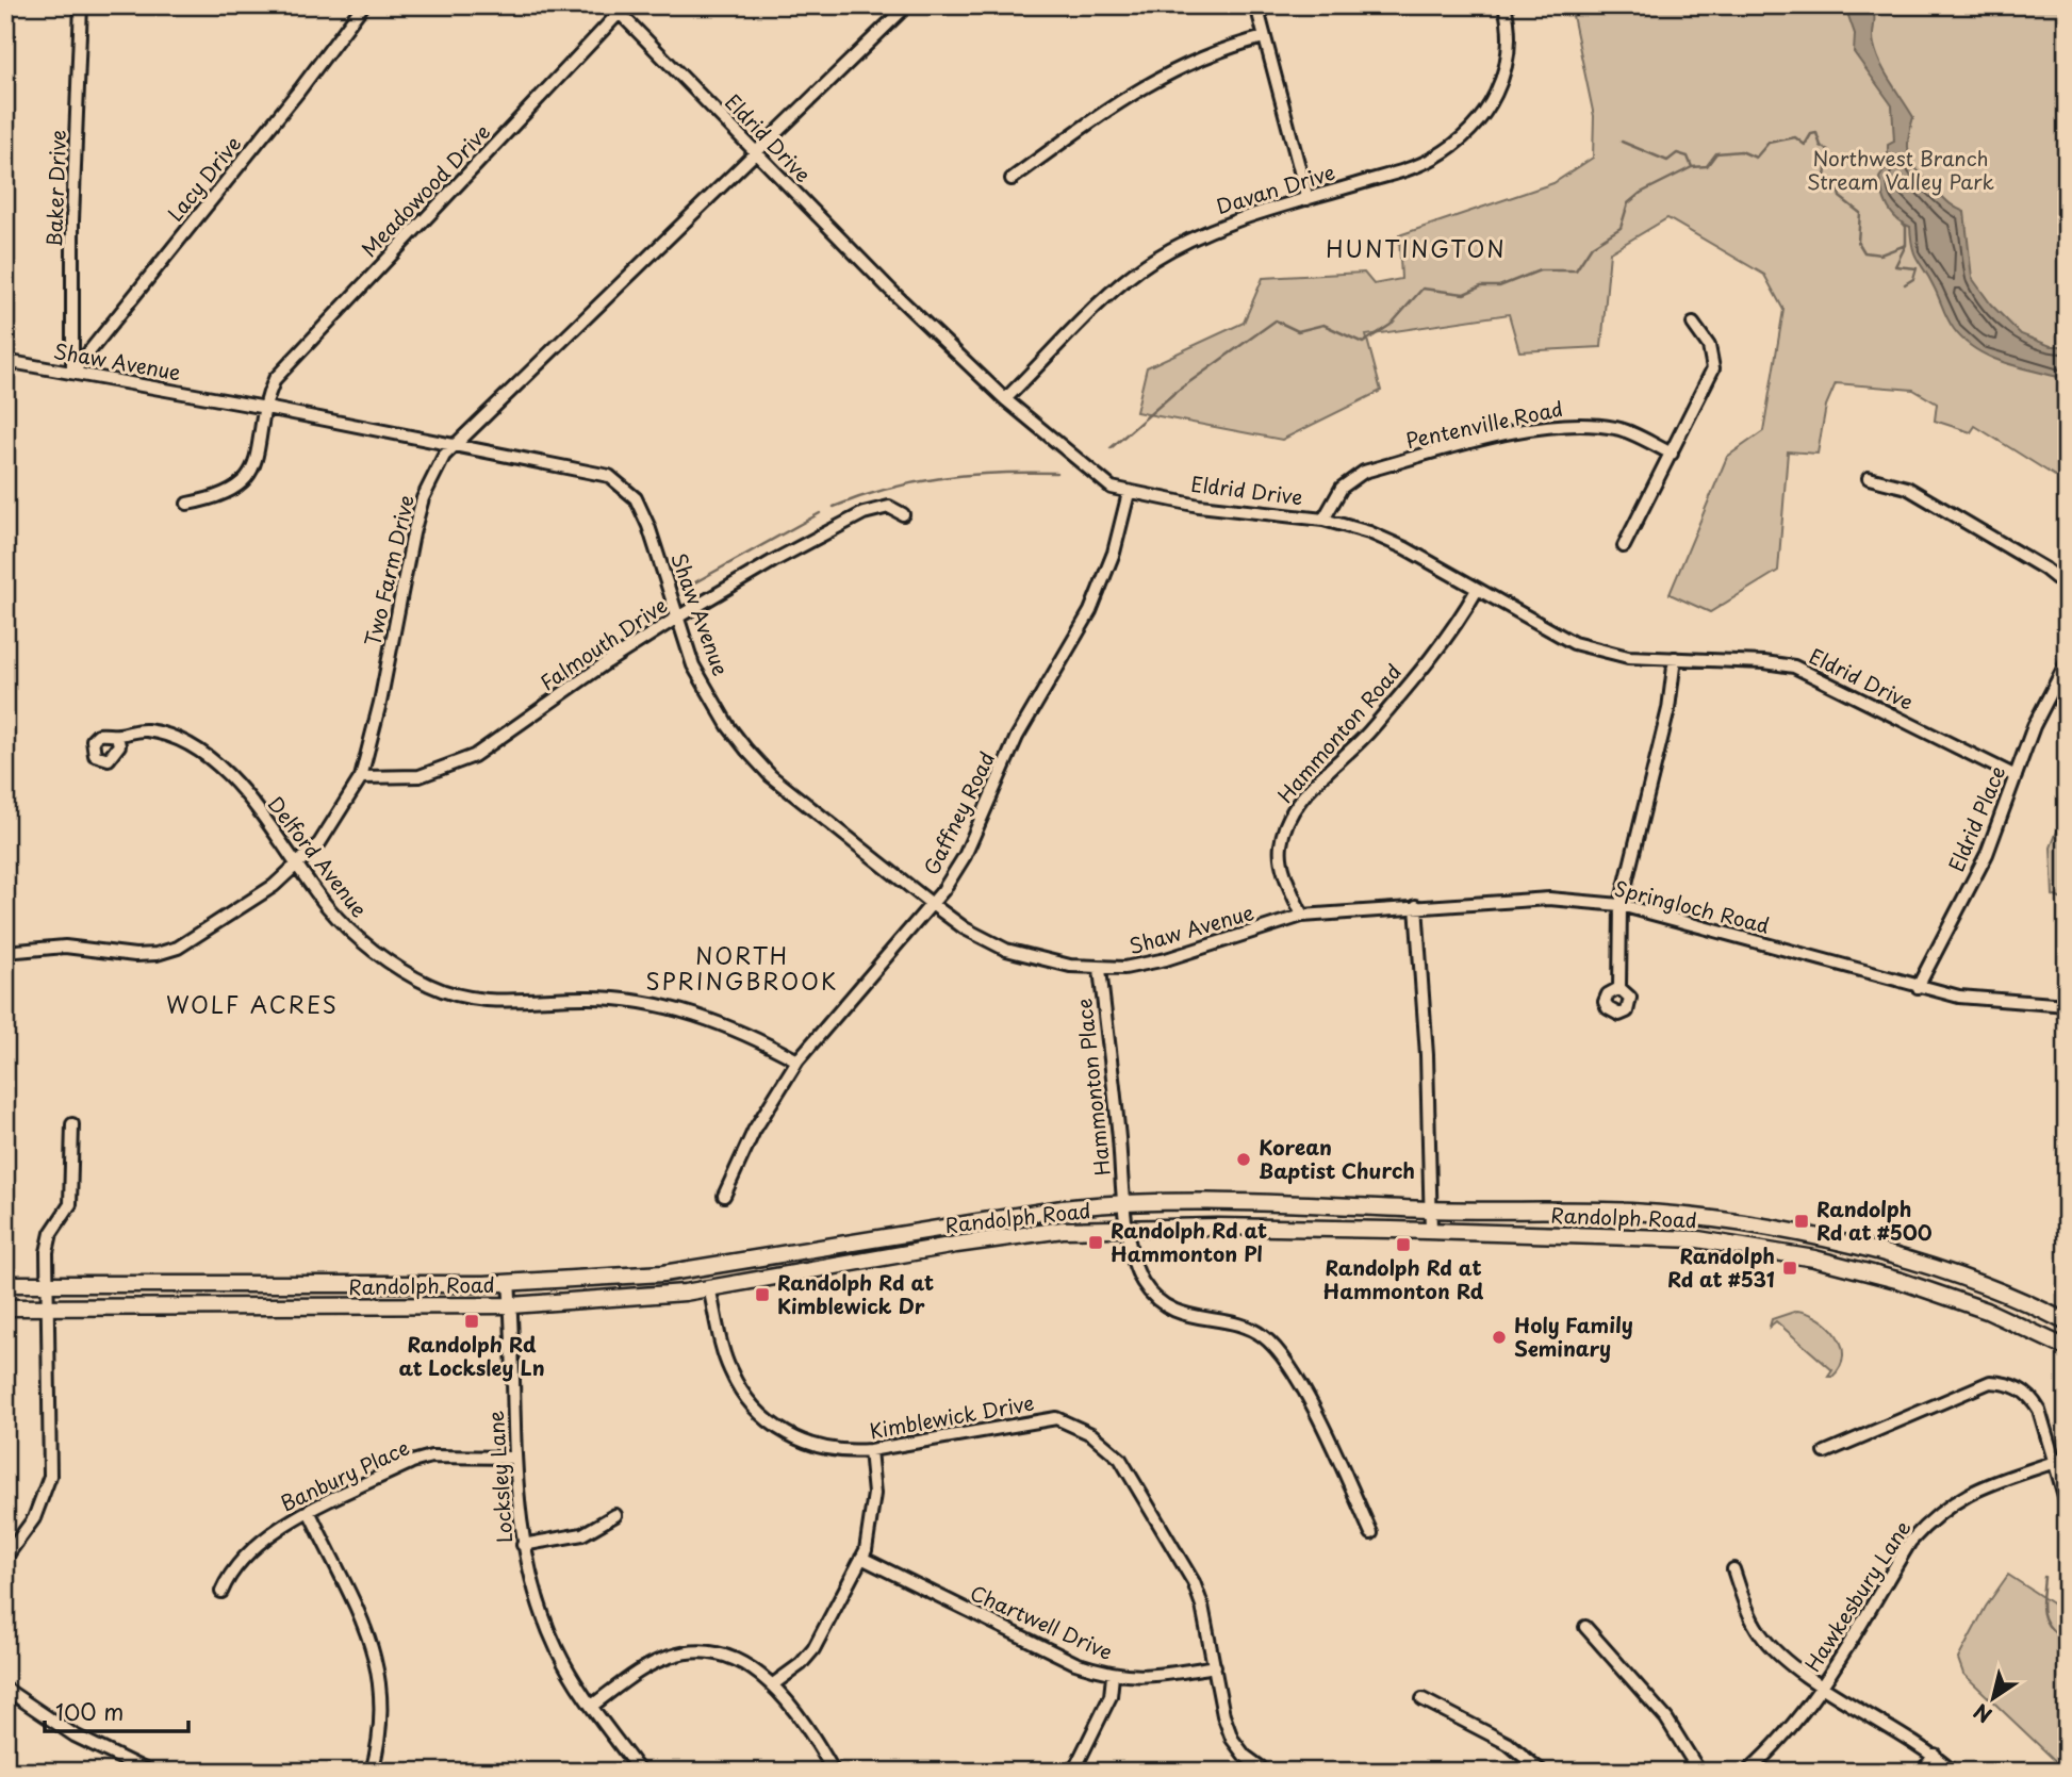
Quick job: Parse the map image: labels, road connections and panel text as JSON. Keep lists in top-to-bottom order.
{
  "streets": {
    "main road": ["Randolph Road"],
    "street": [
      "Eldrid Drive",
      "Lacy Drive",
      "Baker Drive",
      "Davan Drive",
      "Meadowood Drive",
      "Shaw Avenue",
      "Pentenville Road",
      "Two Farm Drive",
      "Falmouth Drive",
      "Hammonton Road",
      "Gaffney Road",
      "Eldrid Place",
      "Delford Avenue",
      "Springloch Road",
      "Hammonton Place",
      "Kimblewick Drive",
      "Banbury Place",
      "Locksley Lane",
      "Hawkesbury Lane",
      "Chartwell Drive"
    ]
  },
  "crossings": [
    ["Eldrid Drive", "Davan Drive"],
    ["Eldrid Drive", "Meadowood Drive"],
    ["Eldrid Drive", "Pentenville Road"],
    ["Eldrid Drive", "Two Farm Drive"],
    ["Eldrid Drive", "Hammonton Road"],
    ["Eldrid Drive", "Gaffney Road"],
    ["Eldrid Drive", "Eldrid Place"],
    ["Lacy Drive", "Baker Drive"],
    ["Lacy Drive", "Shaw Avenue"],
    ["Baker Drive", "Shaw Avenue"],
    ["Meadowood Drive", "Shaw Avenue"],
    ["Shaw Avenue", "Two Farm Drive"],
    ["Shaw Avenue", "Falmouth Drive"],
    ["Shaw Avenue", "Hammonton Road"],
    ["Shaw Avenue", "Gaffney Road"],
    ["Shaw Avenue", "Springloch Road"],
    ["Shaw Avenue", "Hammonton Place"],
    ["Two Farm Drive", "Falmouth Drive"],
    ["Two Farm Drive", "Delford Avenue"],
    ["Hammonton Road", "Springloch Road"],
    ["Gaffney Road", "Delford Avenue"],
    ["Eldrid Place", "Springloch Road"],
    ["Hammonton Place", "Randolph Road"],
    ["Randolph Road", "Kimblewick Drive"],
    ["Randolph Road", "Locksley Lane"],
    ["Kimblewick Drive", "Chartwell Drive"],
    ["Banbury Place", "Locksley Lane"]
  ],
  "districts": ["HUNTINGTON", "NORTH SPRINGBROOK", "WOLF ACRES"],
  "parks": ["Northwest Branch Stream Valley Park"],
  "places": {
    "other": ["Korean Baptist Church", "Holy Family Seminary"],
    "transit": [
      "Randolph Rd at #500",
      "Randolph Rd at Hammonton Pl",
      "Randolph Rd at Hammonton Rd",
      "Randolph Rd at #531",
      "Randolph Rd at Kimblewick Dr",
      "Randolph Rd at Locksley Ln"
    ]
  },
  "scale_bar": "100 m",
  "north": "bottom left"
}
